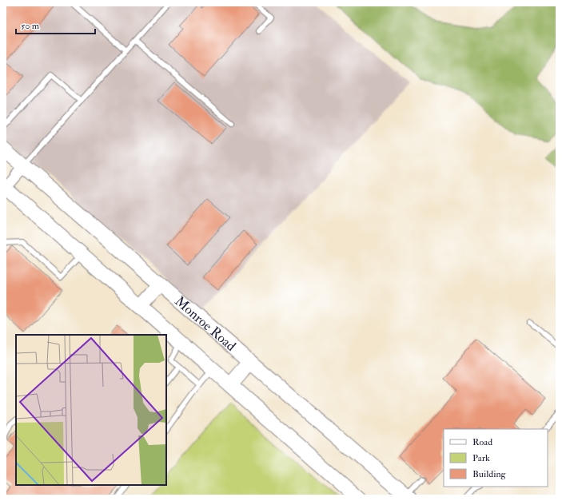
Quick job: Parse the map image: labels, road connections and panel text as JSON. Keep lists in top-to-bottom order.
{
  "streets": {
    "main road": ["Monroe Road"]
  },
  "legend": ["Road", "Park", "Building"],
  "scale_bar": "50 m"
}
